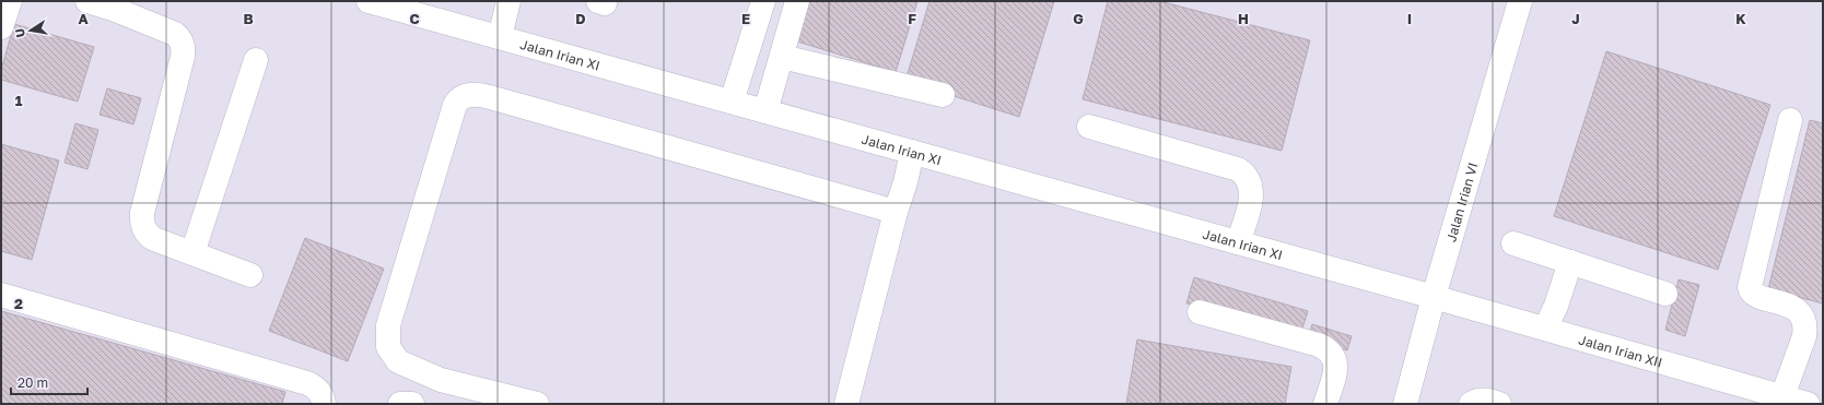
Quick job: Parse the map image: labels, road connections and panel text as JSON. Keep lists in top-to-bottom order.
{
  "streets": {
    "street": ["Jalan Irian XI", "Jalan Irian VI", "Jalan Irian XII"]
  },
  "crossings": [
    ["Jalan Irian XI", "Jalan Irian VI"],
    ["Jalan Irian XI", "Jalan Irian XII"],
    ["Jalan Irian VI", "Jalan Irian XII"]
  ],
  "scale_bar": "20 m",
  "north": "left",
  "grid": {
    "columns": [
      "A",
      "B",
      "C",
      "D",
      "E",
      "F",
      "G",
      "H",
      "I",
      "J",
      "K"
    ],
    "rows": ["1", "2"]
  }
}
